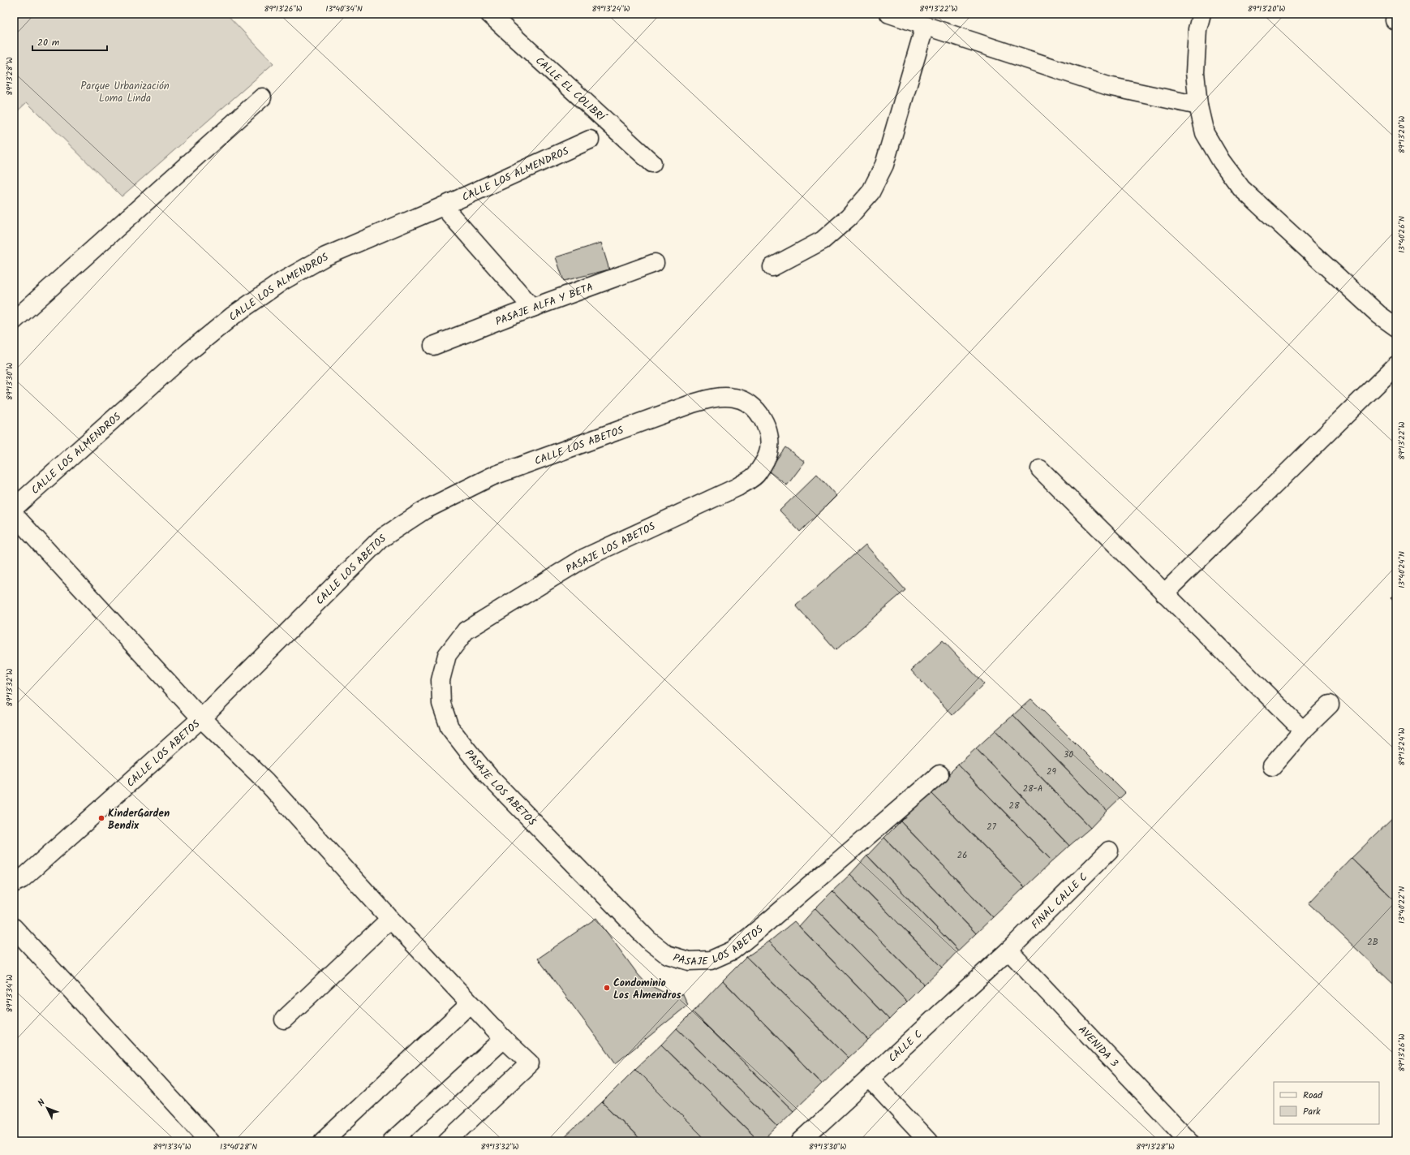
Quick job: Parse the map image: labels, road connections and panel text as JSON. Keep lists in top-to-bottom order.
{
  "streets": {
    "street": [
      "CALLE EL COLIBRÍ",
      "CALLE LOS ALMENDROS",
      "PASAJE ALFA Y BETA",
      "CALLE LOS ABETOS",
      "PASAJE LOS ABETOS",
      "FINAL CALLE C",
      "CALLE C",
      "AVENIDA 3"
    ]
  },
  "crossings": [
    ["CALLE LOS ABETOS", "PASAJE LOS ABETOS"],
    ["FINAL CALLE C", "CALLE C"],
    ["FINAL CALLE C", "AVENIDA 3"],
    ["CALLE C", "AVENIDA 3"]
  ],
  "parks": ["Parque Urbanización Loma Linda"],
  "places": ["KinderGarden Bendix", "Condominio Los Almendros"],
  "house_numbers": [
    "30",
    "29",
    "28-A",
    "28",
    "27",
    "26",
    "2B"
  ],
  "legend": ["Road", "Park"],
  "scale_bar": "20 m",
  "north": "top left",
  "coordinates": [
    "89°13'26\"W",
    "13°40'34\"N",
    "89°13'24\"W",
    "89°13'22\"W",
    "89°13'20\"W",
    "89°13'28\"W",
    "13°40'26\"N",
    "89°13'30\"W",
    "13°40'24\"N",
    "89°13'32\"W",
    "13°40'22\"N",
    "89°13'34\"W",
    "13°40'28\"N"
  ]
}
